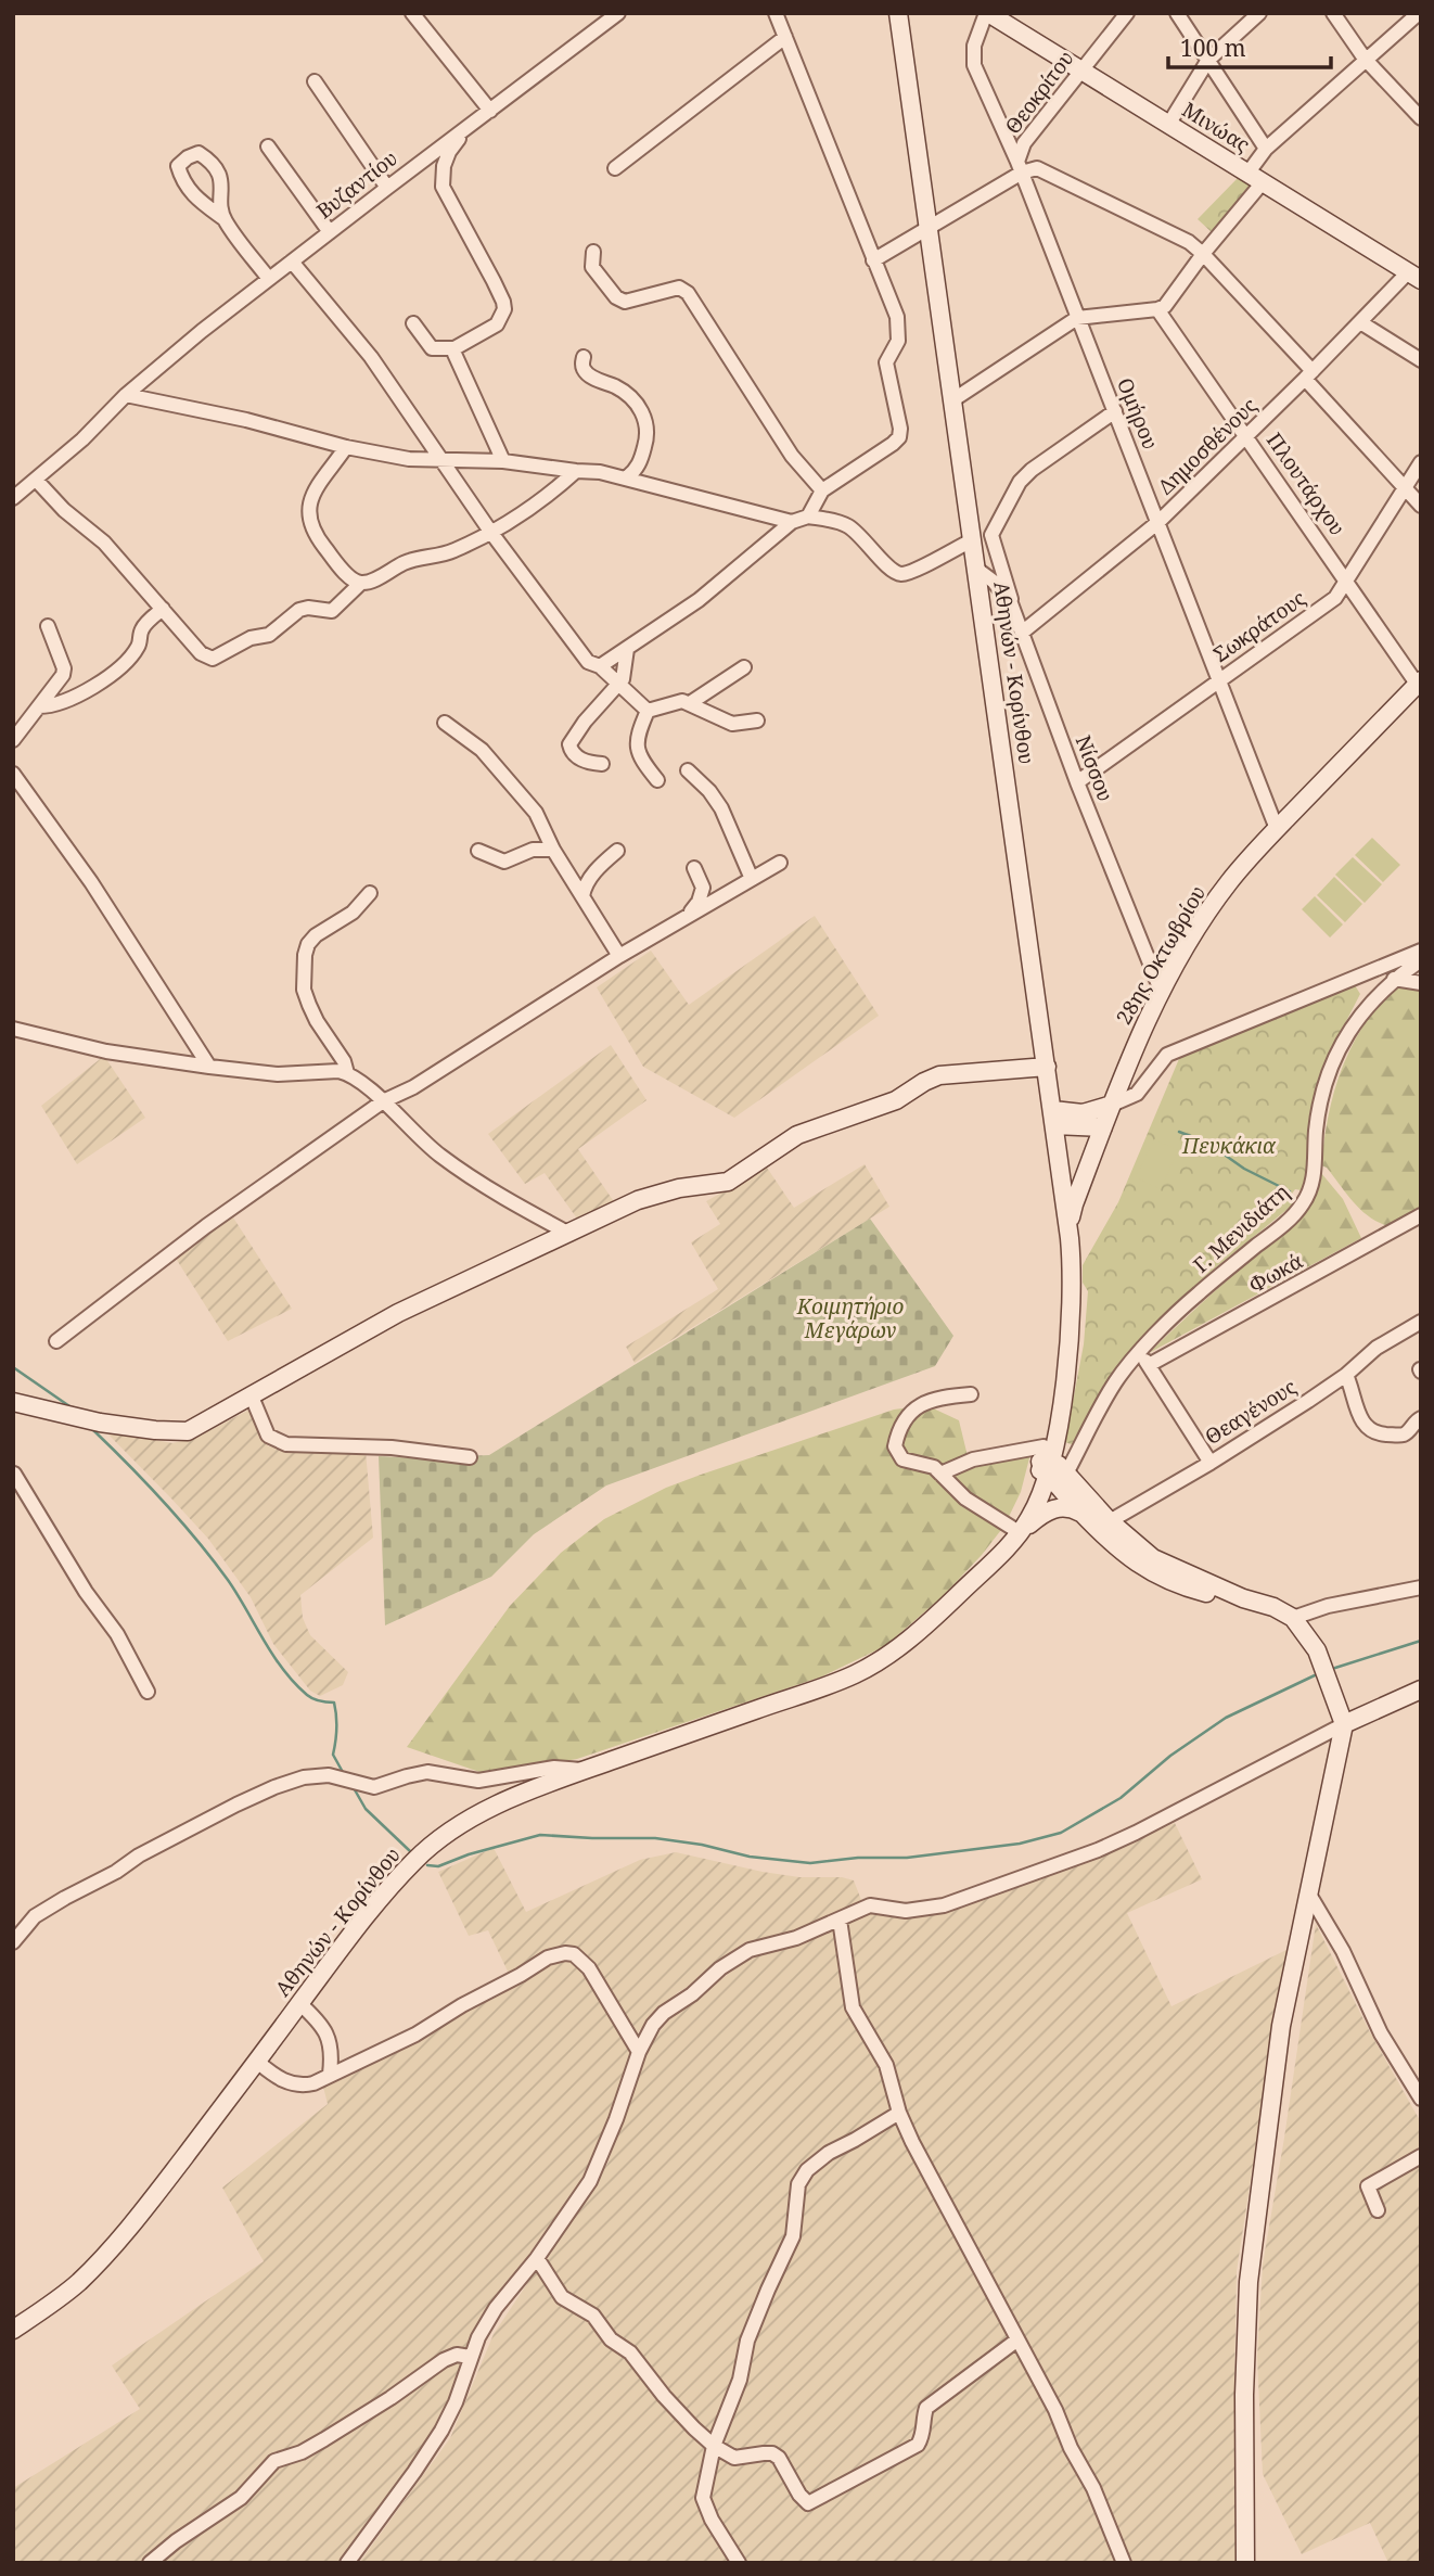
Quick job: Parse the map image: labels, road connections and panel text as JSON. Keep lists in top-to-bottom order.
{
  "streets": {
    "main road": ["Μινώας", "Αθηνών - Κορίνθου", "28ης Οκτωβρίου"],
    "street": [
      "Θεοκρίτου",
      "Βυζαντίου",
      "Ομήρου",
      "Δημοσθένους",
      "Πλουτάρχου",
      "Σωκράτους",
      "Νίσσου",
      "Γ. Μενιδιάτη",
      "Φωκά",
      "Θεαγένους"
    ]
  },
  "crossings": [
    ["Θεοκρίτου", "Μινώας"],
    ["Θεοκρίτου", "Ομήρου"],
    ["Μινώας", "Ομήρου"],
    ["Μινώας", "Δημοσθένους"],
    ["Ομήρου", "Δημοσθένους"],
    ["Ομήρου", "Σωκράτους"],
    ["Ομήρου", "28ης Οκτωβρίου"],
    ["Δημοσθένους", "Πλουτάρχου"],
    ["Δημοσθένους", "Νίσσου"],
    ["Πλουτάρχου", "Σωκράτους"],
    ["Πλουτάρχου", "28ης Οκτωβρίου"],
    ["Σωκράτους", "Νίσσου"],
    ["Αθηνών - Κορίνθου", "Νίσσου"],
    ["Αθηνών - Κορίνθου", "28ης Οκτωβρίου"],
    ["Νίσσου", "28ης Οκτωβρίου"]
  ],
  "parks": ["Πευκάκια", "Κοιμητήριο Μεγάρων"],
  "scale_bar": "100 m"
}
